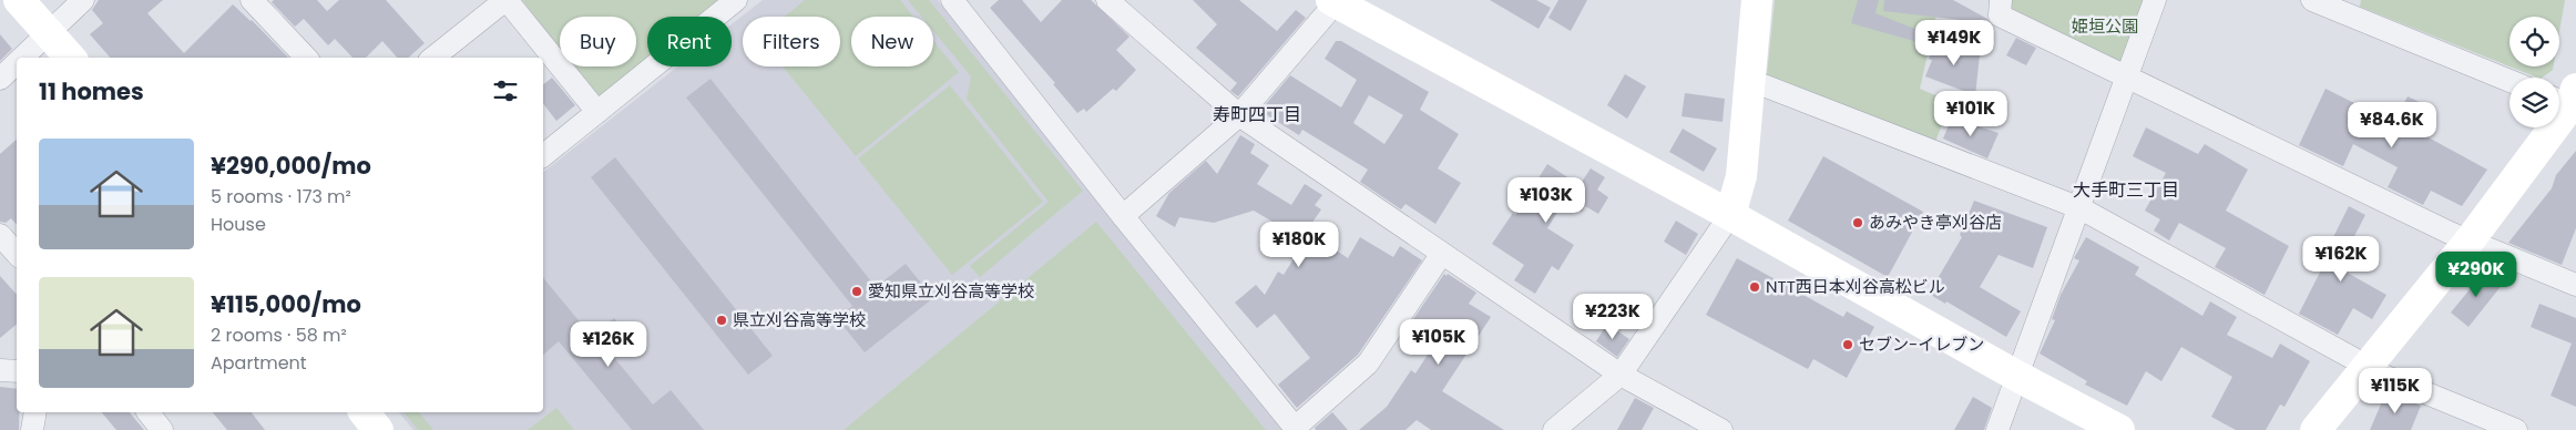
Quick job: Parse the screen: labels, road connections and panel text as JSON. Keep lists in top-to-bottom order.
{
  "districts": ["寿町四丁目", "大手町三丁目"],
  "parks": ["姫垣公園"],
  "places": [
    "あみやき亭刈谷店",
    "NTT西日本刈谷高松ビル",
    "愛知県立刈谷高等学校",
    "県立刈谷高等学校",
    "セブン-イレブン"
  ],
  "page": {
    "chip": [
      "Buy",
      "Rent",
      "Filters",
      "New"
    ],
    "price": [
      "¥149K",
      "¥101K",
      "¥84.6K",
      "¥103K",
      "¥180K",
      "¥162K",
      "¥290K",
      "¥223K",
      "¥105K",
      "¥126K",
      "¥115K"
    ],
    "heading": "11 homes",
    "list": [
      {
        "name": "¥290,000/mo",
        "note": "5 rooms · 173 m² · House"
      },
      {
        "name": "¥115,000/mo",
        "note": "2 rooms · 58 m² · Apartment"
      }
    ]
  }
}
